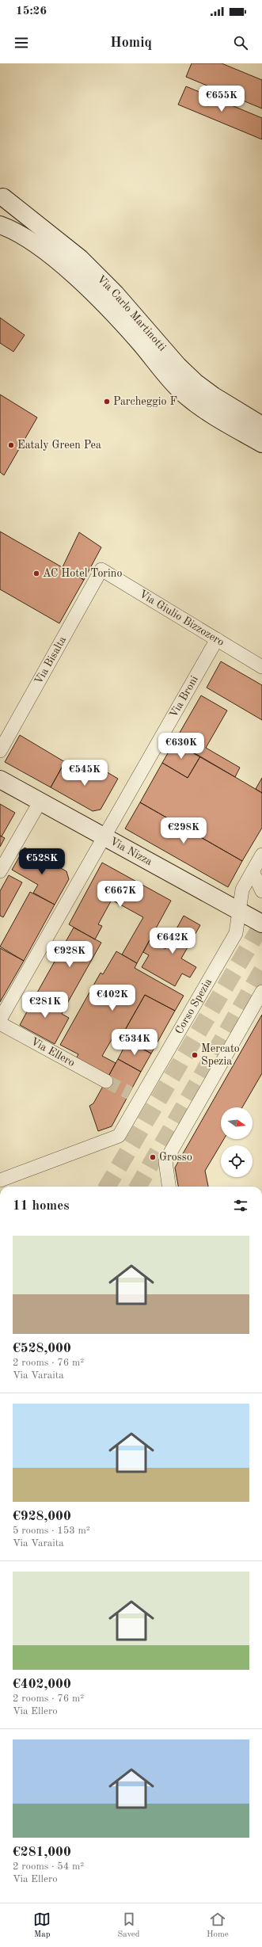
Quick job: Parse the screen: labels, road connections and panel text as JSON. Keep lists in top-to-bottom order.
{
  "streets": {
    "street": [
      "Via Carlo Martinotti",
      "Via Giulio Bizzozero",
      "Via Bisalta",
      "Via Broni",
      "Via Nizza",
      "Corso Spezia",
      "Via Ellero"
    ]
  },
  "crossings": [
    ["Via Giulio Bizzozero", "Via Bisalta"],
    ["Via Giulio Bizzozero", "Via Broni"],
    ["Via Broni", "Via Nizza"],
    ["Via Nizza", "Corso Spezia"]
  ],
  "places": [
    "Parcheggio F",
    "Eataly Green Pea",
    "AC Hotel Torino",
    "Mercato Spezia",
    "Grosso"
  ],
  "north": "right",
  "page": {
    "status": "15:26",
    "header": "Homiq",
    "price": [
      "€655K",
      "€630K",
      "€545K",
      "€298K",
      "€528K",
      "€667K",
      "€642K",
      "€928K",
      "€402K",
      "€281K",
      "€534K"
    ],
    "heading": "11 homes",
    "list": [
      {
        "name": "€528,000",
        "note": "2 rooms · 76 m² · Via Varaita"
      },
      {
        "name": "€928,000",
        "note": "5 rooms · 153 m² · Via Varaita"
      },
      {
        "name": "€402,000",
        "note": "2 rooms · 76 m² · Via Ellero"
      },
      {
        "name": "€281,000",
        "note": "2 rooms · 54 m² · Via Ellero"
      }
    ],
    "tabs": ["Map", "Saved", "Home"]
  }
}
